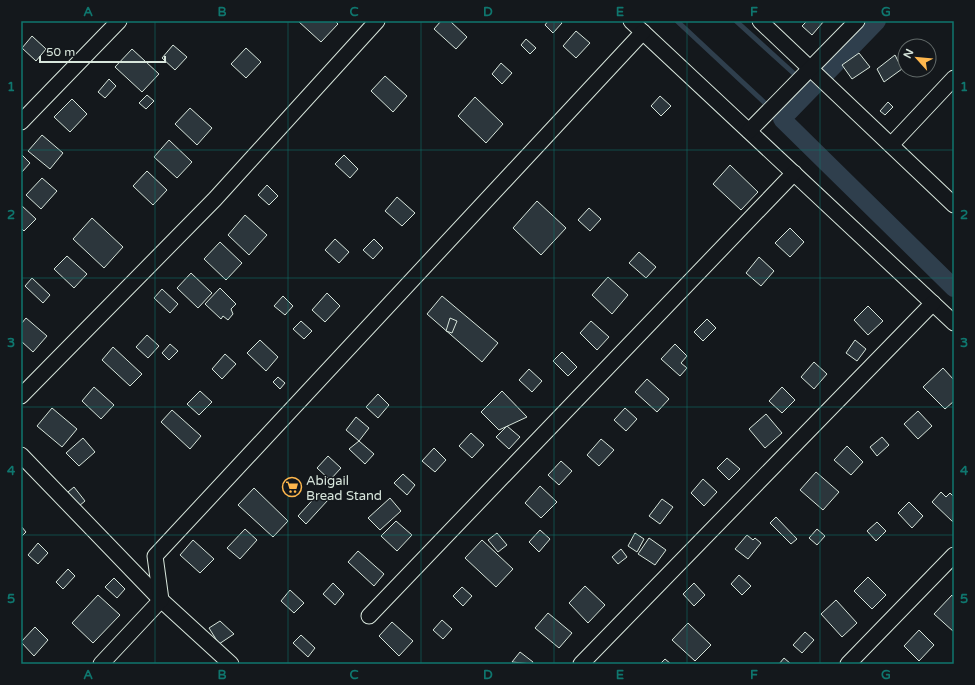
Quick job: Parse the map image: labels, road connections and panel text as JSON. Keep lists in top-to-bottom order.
{
  "places": {
    "supermarket": ["Abigail Bread Stand"]
  },
  "scale_bar": "50 m",
  "north": "top left",
  "grid": {
    "columns": [
      "A",
      "B",
      "C",
      "D",
      "E",
      "F",
      "G"
    ],
    "rows": [
      "1",
      "2",
      "3",
      "4",
      "5"
    ]
  }
}
